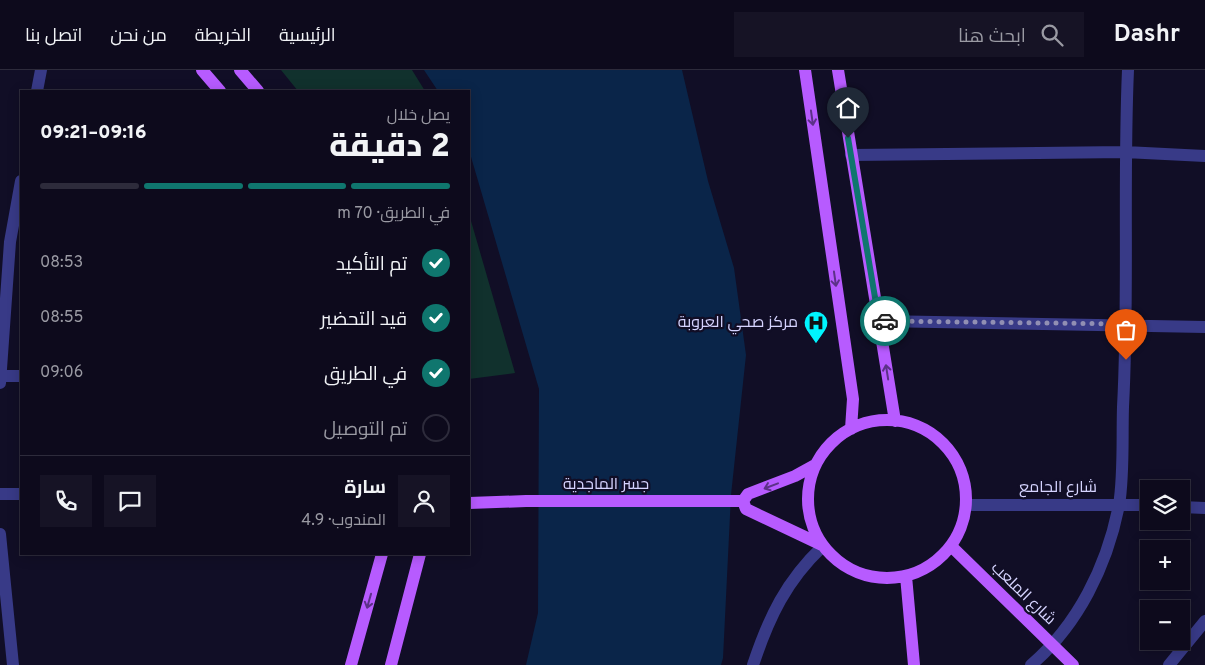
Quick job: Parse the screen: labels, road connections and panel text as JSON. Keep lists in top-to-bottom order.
{
  "streets": {
    "main road": ["جسر الماجدية", "شارع الملعب"],
    "street": ["شارع الجامع"]
  },
  "crossings": [
    ["شارع الجامع", "شارع الملعب"]
  ],
  "places": {
    "hospital": ["مركز صحي العروبة"]
  },
  "page": {
    "header": "Dashr",
    "search": "ابحث هنا",
    "nav": [
      "الرئيسية",
      "الخريطة",
      "من نحن",
      "اتصل بنا"
    ],
    "heading": ["2 دقيقة", "يصل خلال", "09:16–09:21"],
    "panel": ["سارة", "المندوب · 4.9"],
    "bar": "في الطريق · 70 m",
    "list": [
      ["تم التأكيد", "08:53"],
      ["قيد التحضير", "08:55"],
      ["في الطريق", "09:06"],
      "تم التوصيل"
    ],
    "map_buttons": ["+", "−"]
  }
}
